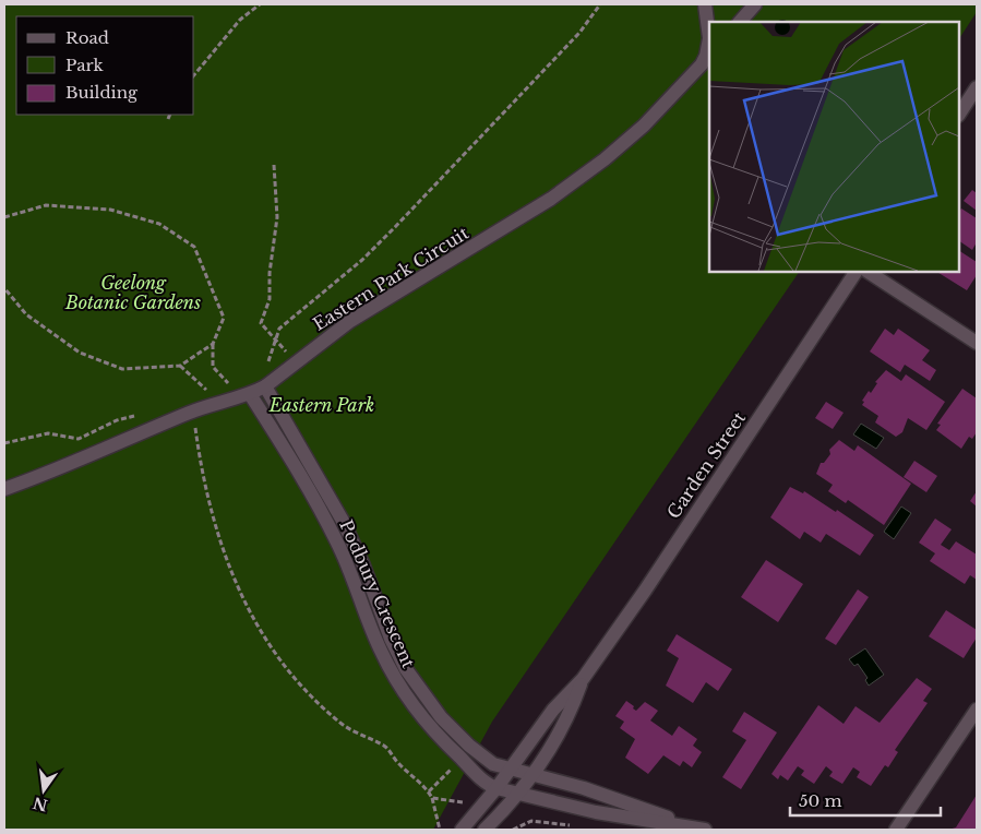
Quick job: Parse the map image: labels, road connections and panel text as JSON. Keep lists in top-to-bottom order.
{
  "streets": {
    "street": ["Eastern Park Circuit", "Garden Street", "Podbury Crescent"]
  },
  "crossings": [
    ["Eastern Park Circuit", "Podbury Crescent"],
    ["Garden Street", "Podbury Crescent"]
  ],
  "parks": ["Geelong Botanic Gardens", "Eastern Park"],
  "legend": ["Road", "Park", "Building"],
  "scale_bar": "50 m",
  "north": "bottom"
}
